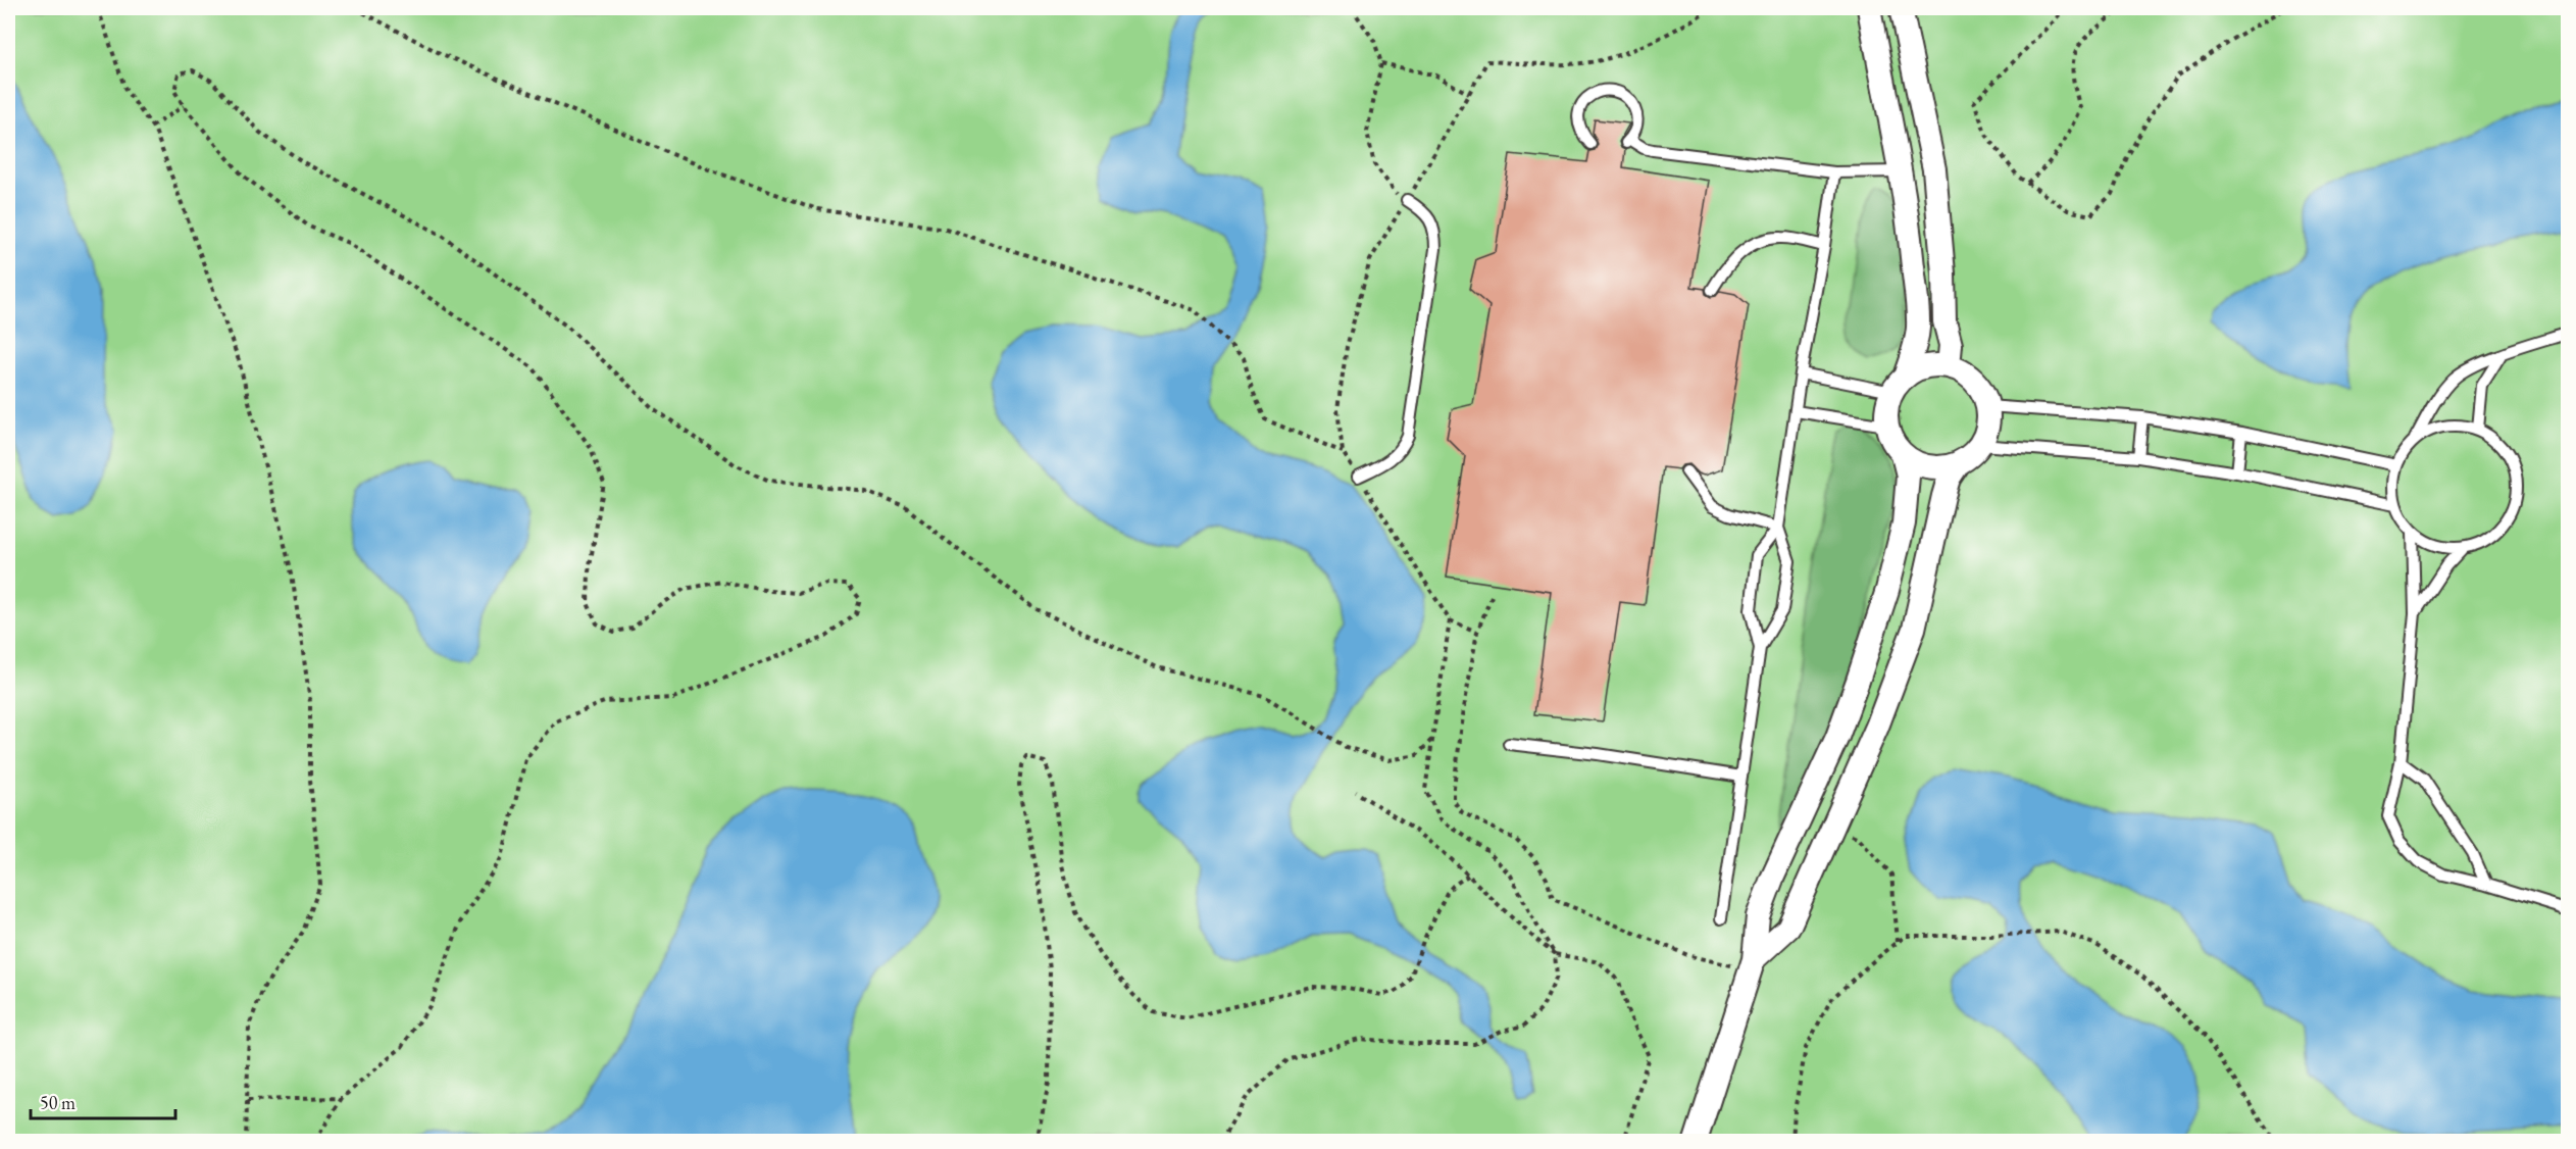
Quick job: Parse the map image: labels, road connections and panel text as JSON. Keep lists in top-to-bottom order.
{
  "scale_bar": "50 m"
}
